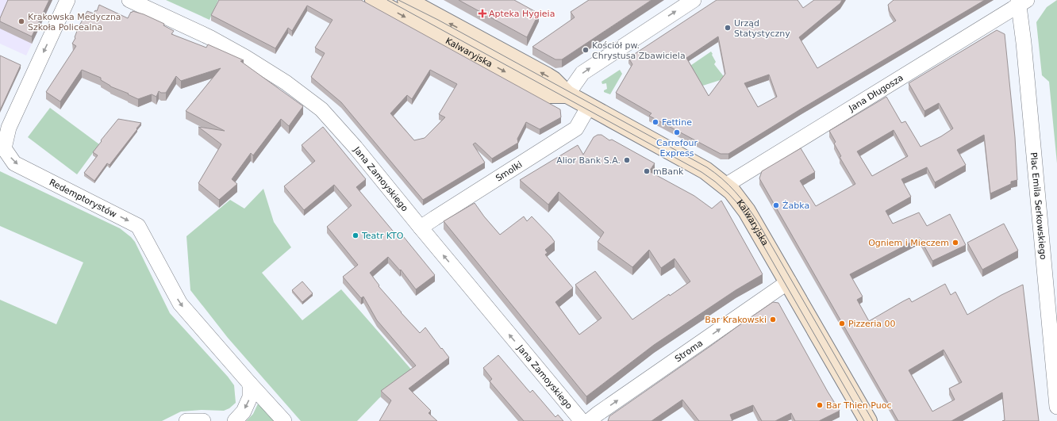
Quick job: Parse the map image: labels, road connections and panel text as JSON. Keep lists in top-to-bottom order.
{
  "streets": {
    "street": [
      "Kalwaryjska",
      "Jana Długosza",
      "Smolki",
      "Jana Zamoyskiego",
      "Redemptorystów",
      "Plac Emila Serkowskiego",
      "Stroma"
    ]
  },
  "crossings": [
    ["Kalwaryjska", "Jana Długosza"],
    ["Kalwaryjska", "Smolki"],
    ["Kalwaryjska", "Stroma"],
    ["Jana Długosza", "Plac Emila Serkowskiego"],
    ["Smolki", "Jana Zamoyskiego"]
  ],
  "one_way": ["Jana Zamoyskiego", "Redemptorystów", "Stroma"],
  "places": {
    "health": ["Apteka Hygieia"],
    "other": [
      "Krakowska Medyczna Szkoła Policealna",
      "Urząd Statystyczny",
      "Kościół pw. Chrystusa Zbawiciela",
      "Fettine",
      "Carrefour Express",
      "Alior Bank S.A.",
      "mBank",
      "Żabka",
      "Teatr KTO",
      "Ogniem i Mieczem",
      "Bar Krakowski",
      "Pizzeria 00",
      "Bar Thien Puoc"
    ]
  }
}
